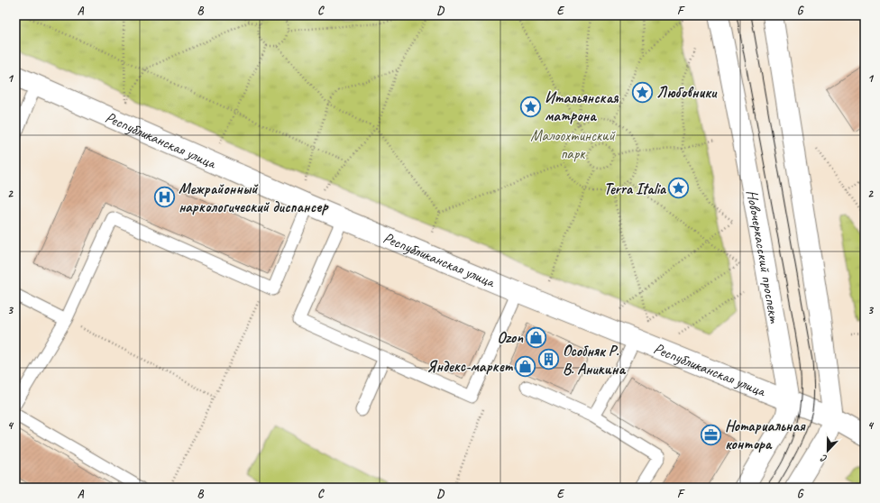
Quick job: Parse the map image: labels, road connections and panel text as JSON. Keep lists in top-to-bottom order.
{
  "streets": {
    "main road": ["Республиканская улица", "Новочеркасский проспект"]
  },
  "crossings": [
    ["Республиканская улица", "Новочеркасский проспект"]
  ],
  "parks": ["Малоохтинский парк"],
  "places": {
    "place": ["Любовники", "Итальянская матрона", "Terra Italia"],
    "hospital": ["Межрайонный наркологический диспансер"],
    "shop": ["Ozon", "Яндекс-маркет"],
    "building": ["Особняк Р. В. Аникина"],
    "office": ["Нотариальная контора"]
  },
  "north": "bottom",
  "grid": {
    "columns": [
      "A",
      "B",
      "C",
      "D",
      "E",
      "F",
      "G"
    ],
    "rows": [
      "1",
      "2",
      "3",
      "4"
    ]
  }
}
